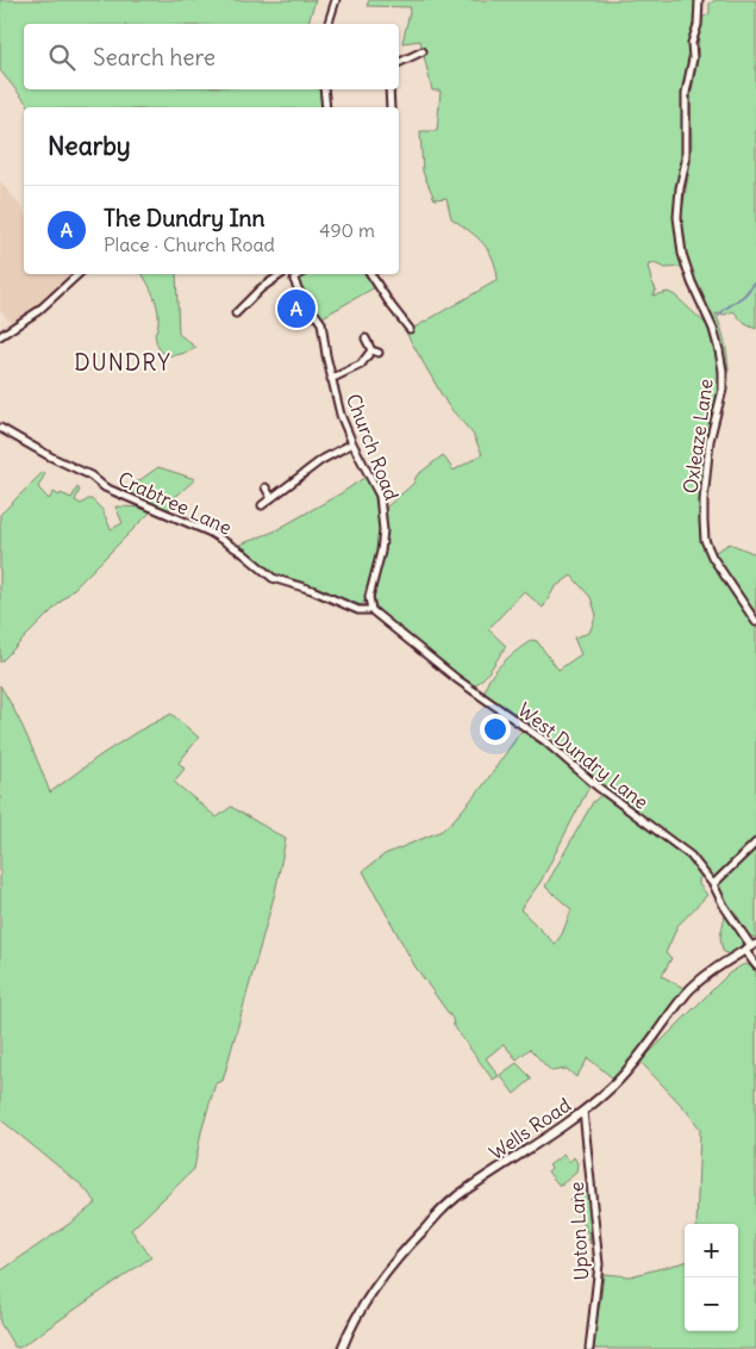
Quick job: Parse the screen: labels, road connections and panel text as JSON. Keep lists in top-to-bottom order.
{
  "streets": {
    "street": [
      "Oxleaze Lane",
      "Church Road",
      "Crabtree Lane",
      "West Dundry Lane",
      "Wells Road",
      "Upton Lane"
    ]
  },
  "crossings": [
    ["Church Road", "Crabtree Lane"],
    ["Church Road", "West Dundry Lane"],
    ["Crabtree Lane", "West Dundry Lane"],
    ["West Dundry Lane", "Wells Road"],
    ["Wells Road", "Upton Lane"]
  ],
  "districts": ["DUNDRY"],
  "page": {
    "search": "Search here",
    "heading": "Nearby",
    "list": [
      {
        "mark": "A",
        "name": "The Dundry Inn",
        "note": "Place · Church Road",
        "value": "490 m"
      }
    ],
    "pins": "A",
    "map_buttons": ["+", "−"]
  }
}
